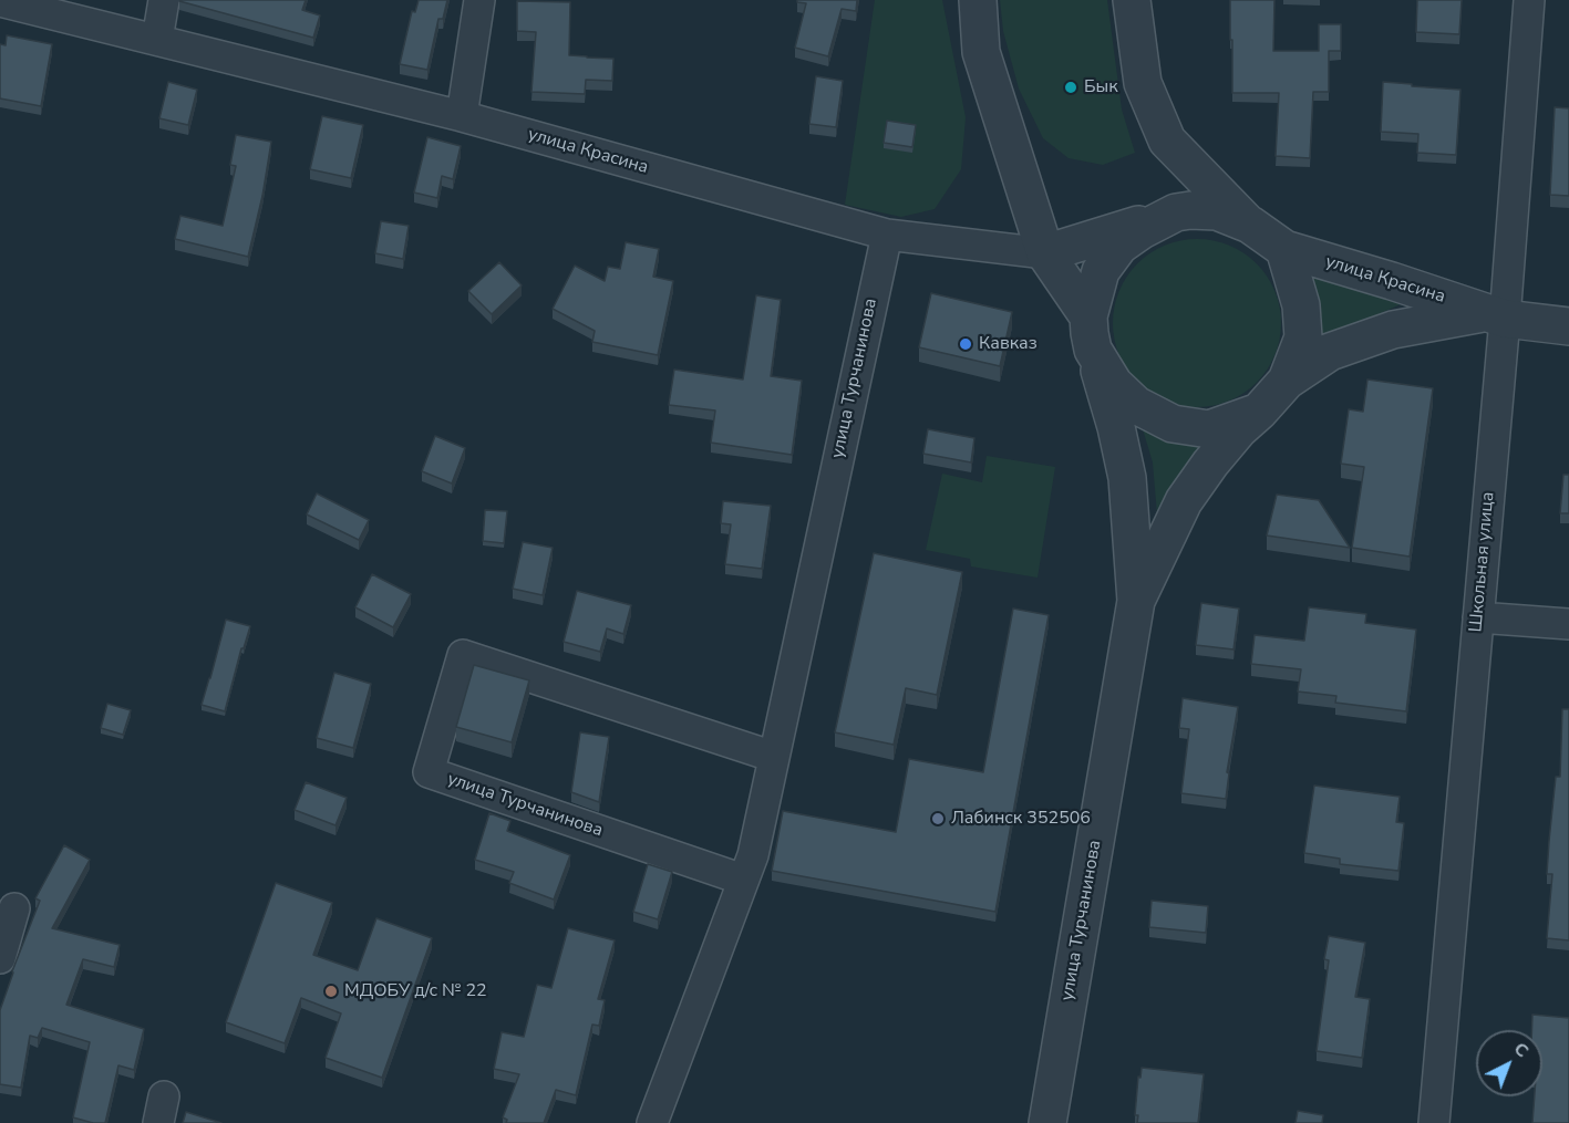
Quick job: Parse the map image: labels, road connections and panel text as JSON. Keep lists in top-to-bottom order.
{
  "streets": {
    "street": ["улица Красина", "улица Турчанинова", "Школьная улица"]
  },
  "crossings": [
    ["улица Красина", "улица Турчанинова"],
    ["улица Красина", "Школьная улица"]
  ],
  "places": [
    "Бык",
    "Кавказ",
    "Лабинск 352506",
    "МДОБУ д/с № 22"
  ],
  "north": "top right"
}
